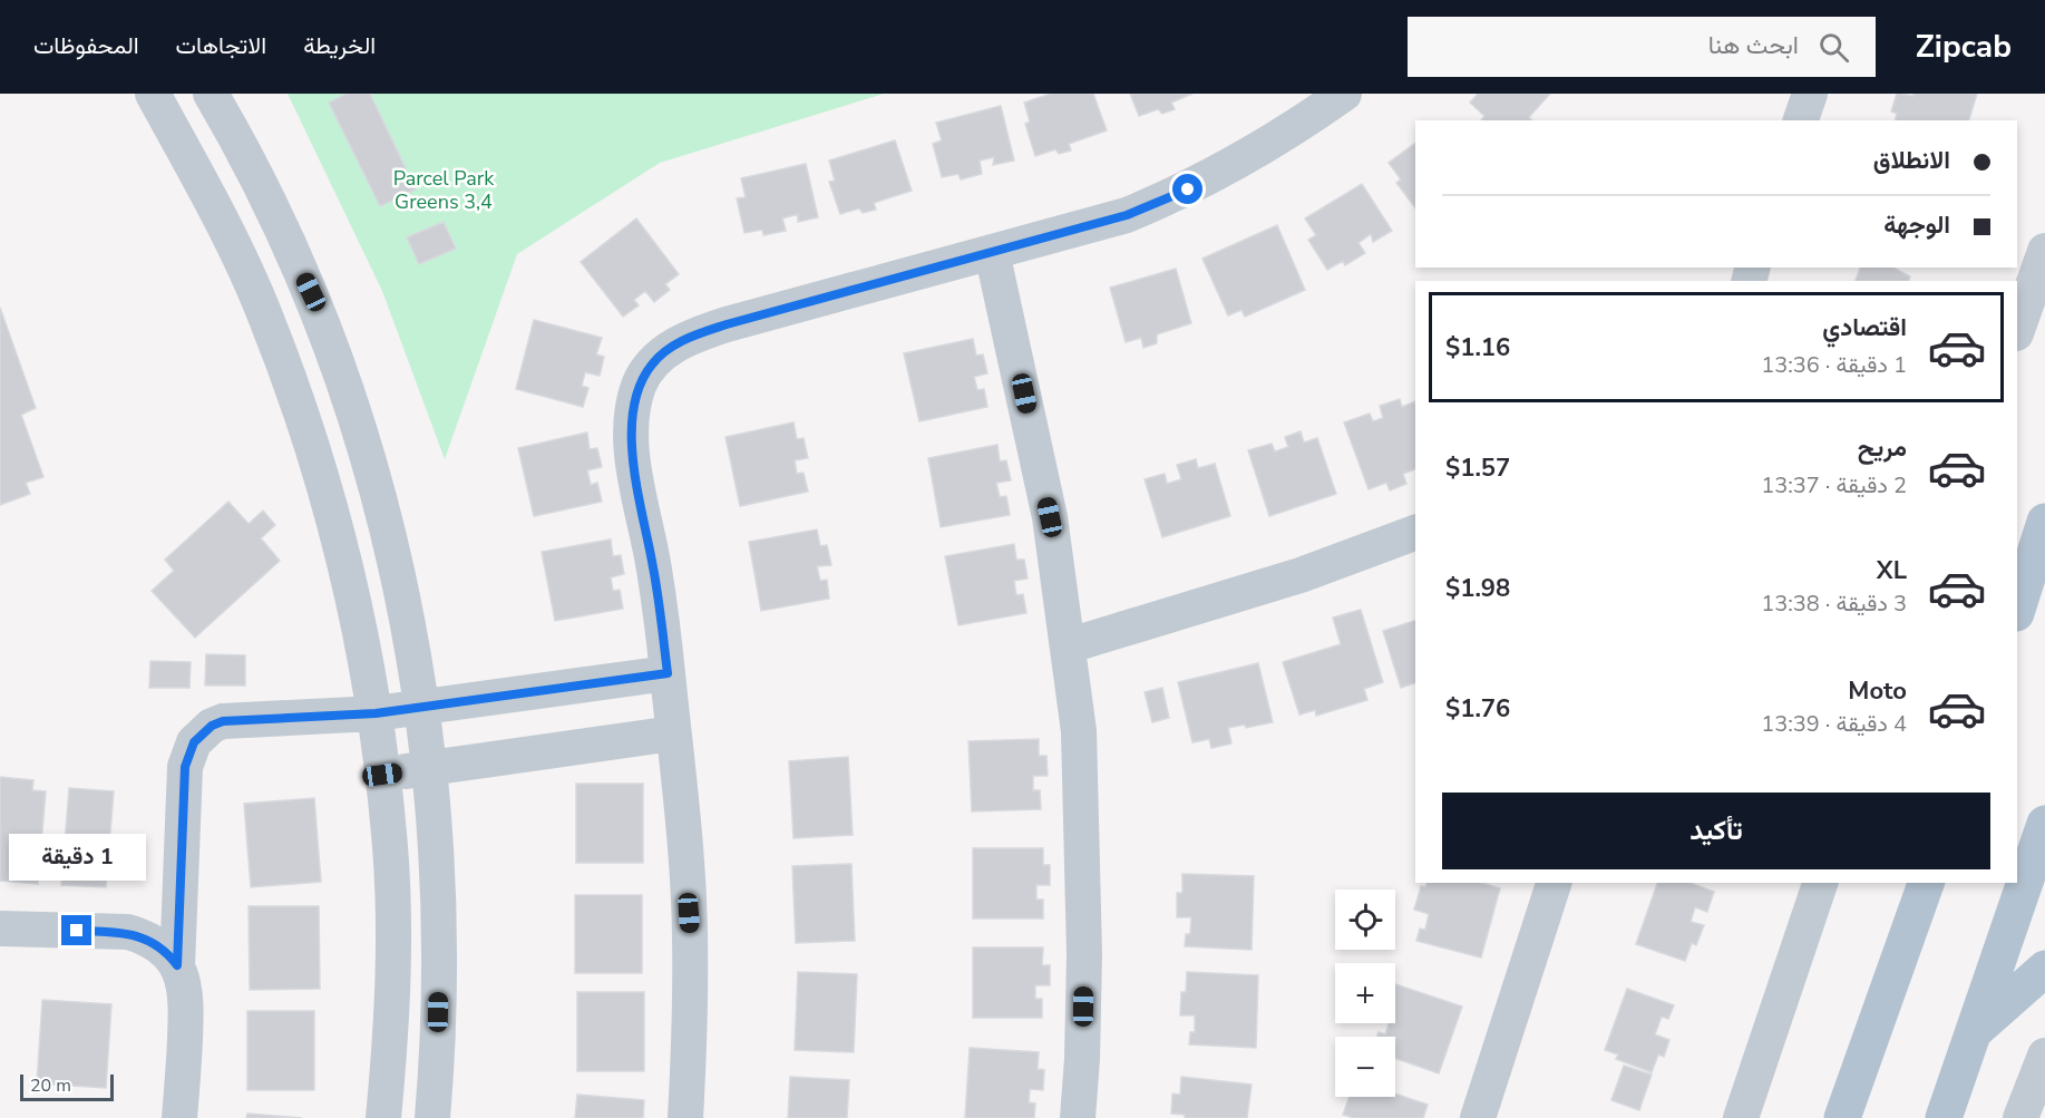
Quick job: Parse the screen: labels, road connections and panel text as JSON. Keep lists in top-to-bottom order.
{
  "parks": ["Parcel Park Greens 3,4"],
  "scale_bar": "20 m",
  "page": {
    "header": "Zipcab",
    "search": "ابحث هنا",
    "nav": ["الخريطة", "الاتجاهات", "المحفوظات"],
    "banner": ["الانطلاق", "الوجهة"],
    "list": [
      {
        "name": "اقتصادي",
        "note": "1 دقيقة · 13:36",
        "value": "$1.16"
      },
      {
        "name": "مريح",
        "note": "2 دقيقة · 13:37",
        "value": "$1.57"
      },
      {
        "name": "XL",
        "note": "3 دقيقة · 13:38",
        "value": "$1.98"
      },
      {
        "name": "Moto",
        "note": "4 دقيقة · 13:39",
        "value": "$1.76"
      }
    ],
    "buttons": "تأكيد",
    "bubble": "1 دقيقة",
    "map_buttons": ["+", "−"],
    "scale": "20 m"
  }
}
